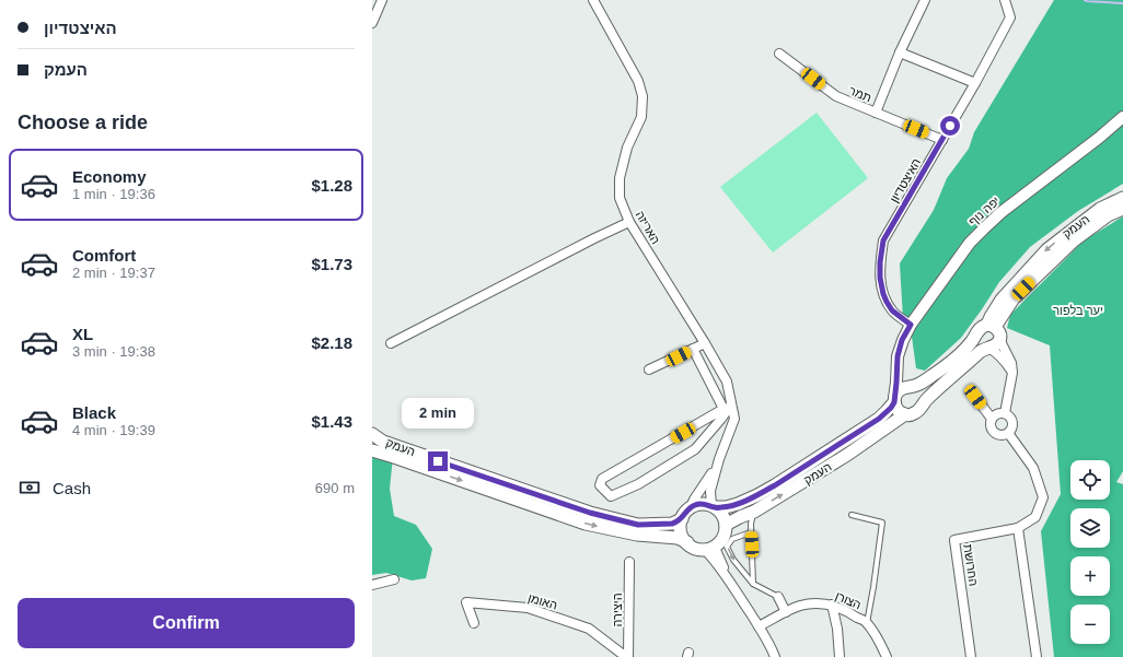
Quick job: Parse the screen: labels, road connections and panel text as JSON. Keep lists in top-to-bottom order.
{
  "streets": {
    "main road": ["העמק"],
    "street": [
      "תמר",
      "האיצטדיון",
      "יפה נוף",
      "האריזה",
      "החרושת",
      "הצורן",
      "האומן",
      "היצירה"
    ]
  },
  "crossings": [
    ["תמר", "האיצטדיון"],
    ["האיצטדיון", "יפה נוף"],
    ["יפה נוף", "העמק"],
    ["העמק", "האריזה"],
    ["האומן", "היצירה"]
  ],
  "parks": ["יער בלפור"],
  "page": {
    "banner": ["האיצטדיון", "העמק"],
    "heading": "Choose a ride",
    "list": [
      {
        "name": "Economy",
        "note": "1 min · 19:36",
        "value": "$1.28"
      },
      {
        "name": "Comfort",
        "note": "2 min · 19:37",
        "value": "$1.73"
      },
      {
        "name": "XL",
        "note": "3 min · 19:38",
        "value": "$2.18"
      },
      {
        "name": "Black",
        "note": "4 min · 19:39",
        "value": "$1.43"
      }
    ],
    "bubble": "2 min",
    "map_buttons": ["+", "−"],
    "pay": ["Cash", "690 m"],
    "buttons": "Confirm"
  }
}
